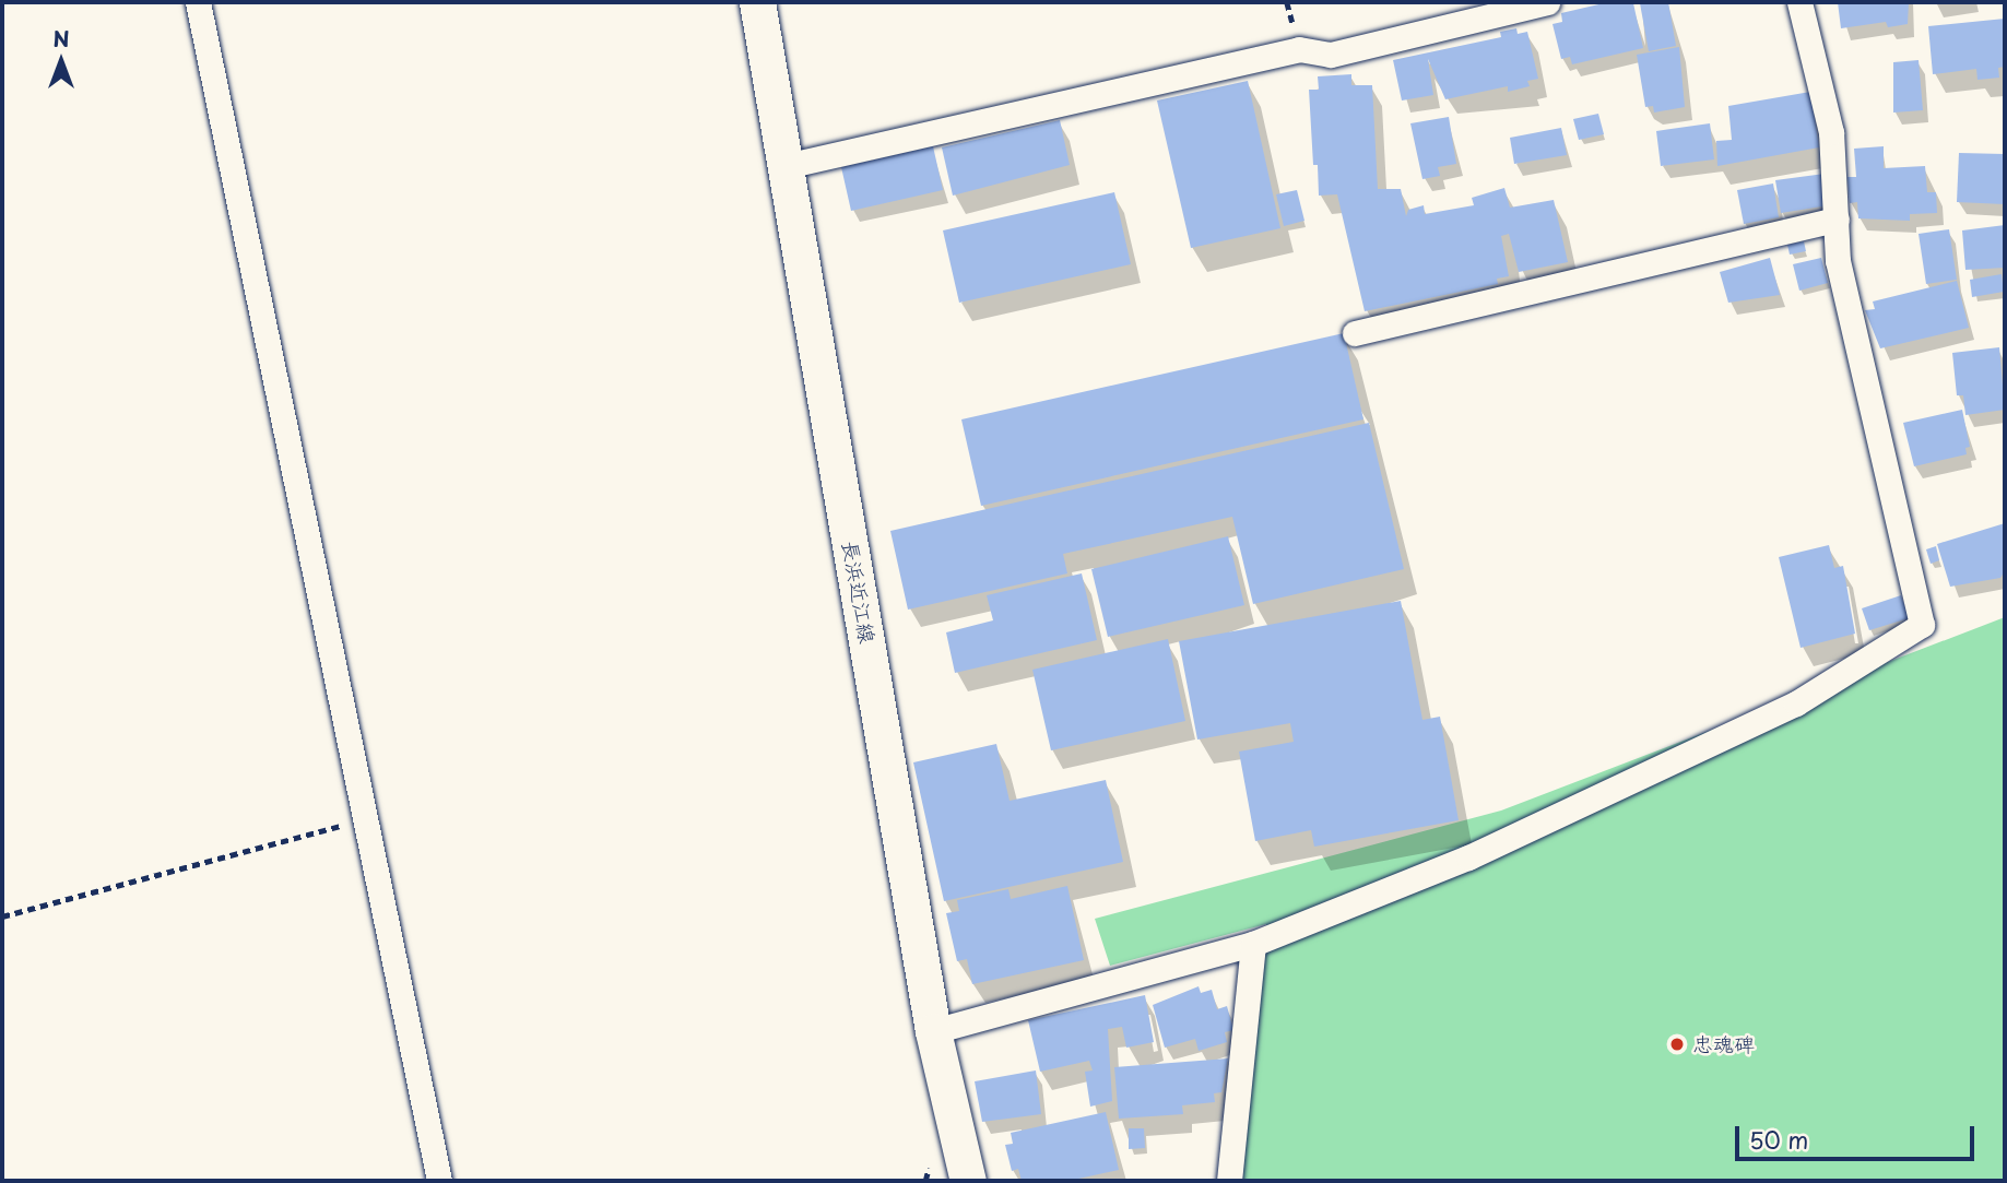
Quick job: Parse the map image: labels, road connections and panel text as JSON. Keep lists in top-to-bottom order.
{
  "streets": {
    "main road": ["長浜近江線"]
  },
  "places": ["忠魂碑"],
  "scale_bar": "50 m",
  "north": "top"
}
